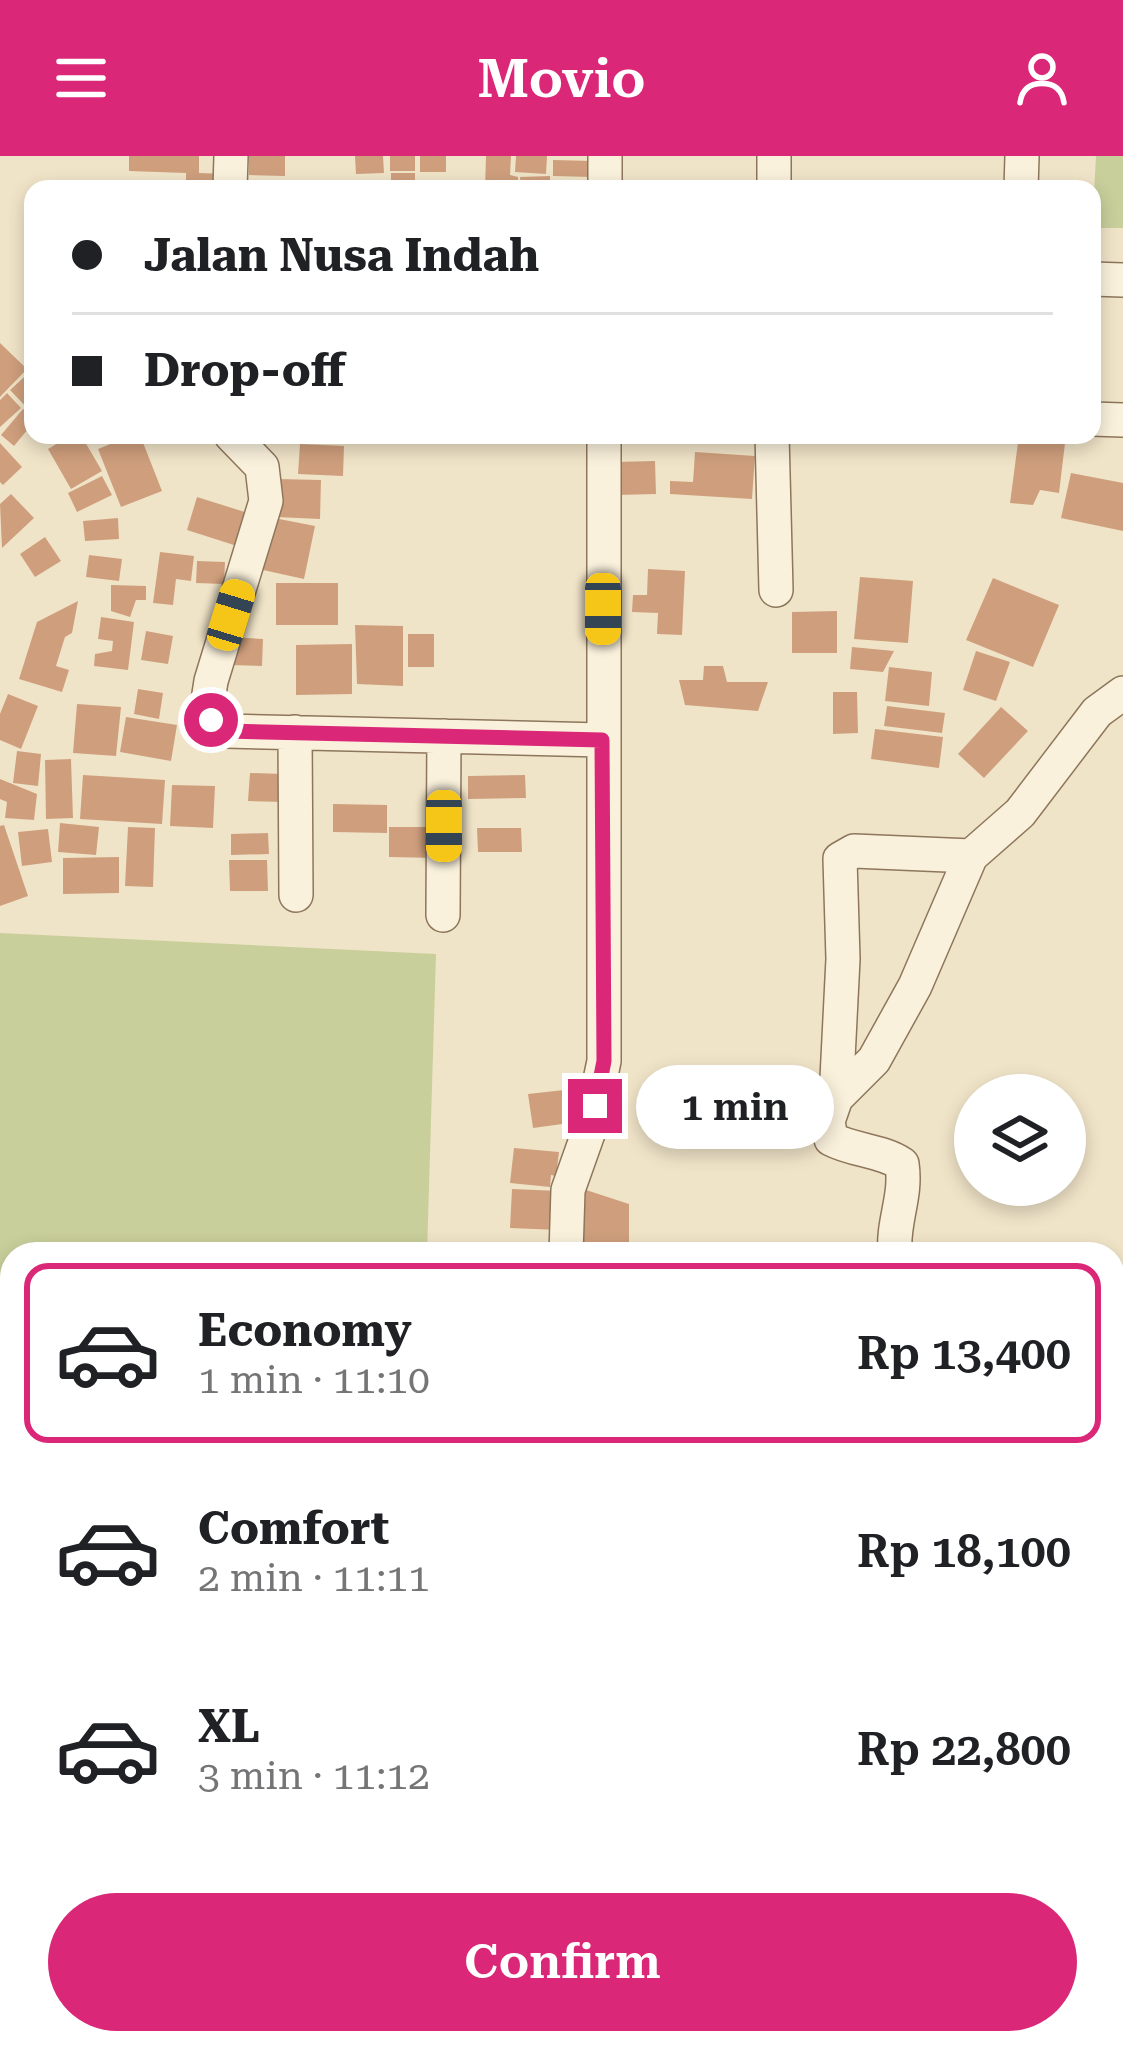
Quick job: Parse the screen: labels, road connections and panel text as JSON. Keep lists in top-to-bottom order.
{
  "page": {
    "header": "Movio",
    "banner": ["Jalan Nusa Indah", "Drop-off"],
    "bubble": "1 min",
    "list": [
      {
        "name": "Economy",
        "note": "1 min · 11:10",
        "value": "Rp 13,400"
      },
      {
        "name": "Comfort",
        "note": "2 min · 11:11",
        "value": "Rp 18,100"
      },
      {
        "name": "XL",
        "note": "3 min · 11:12",
        "value": "Rp 22,800"
      }
    ],
    "buttons": "Confirm"
  }
}
